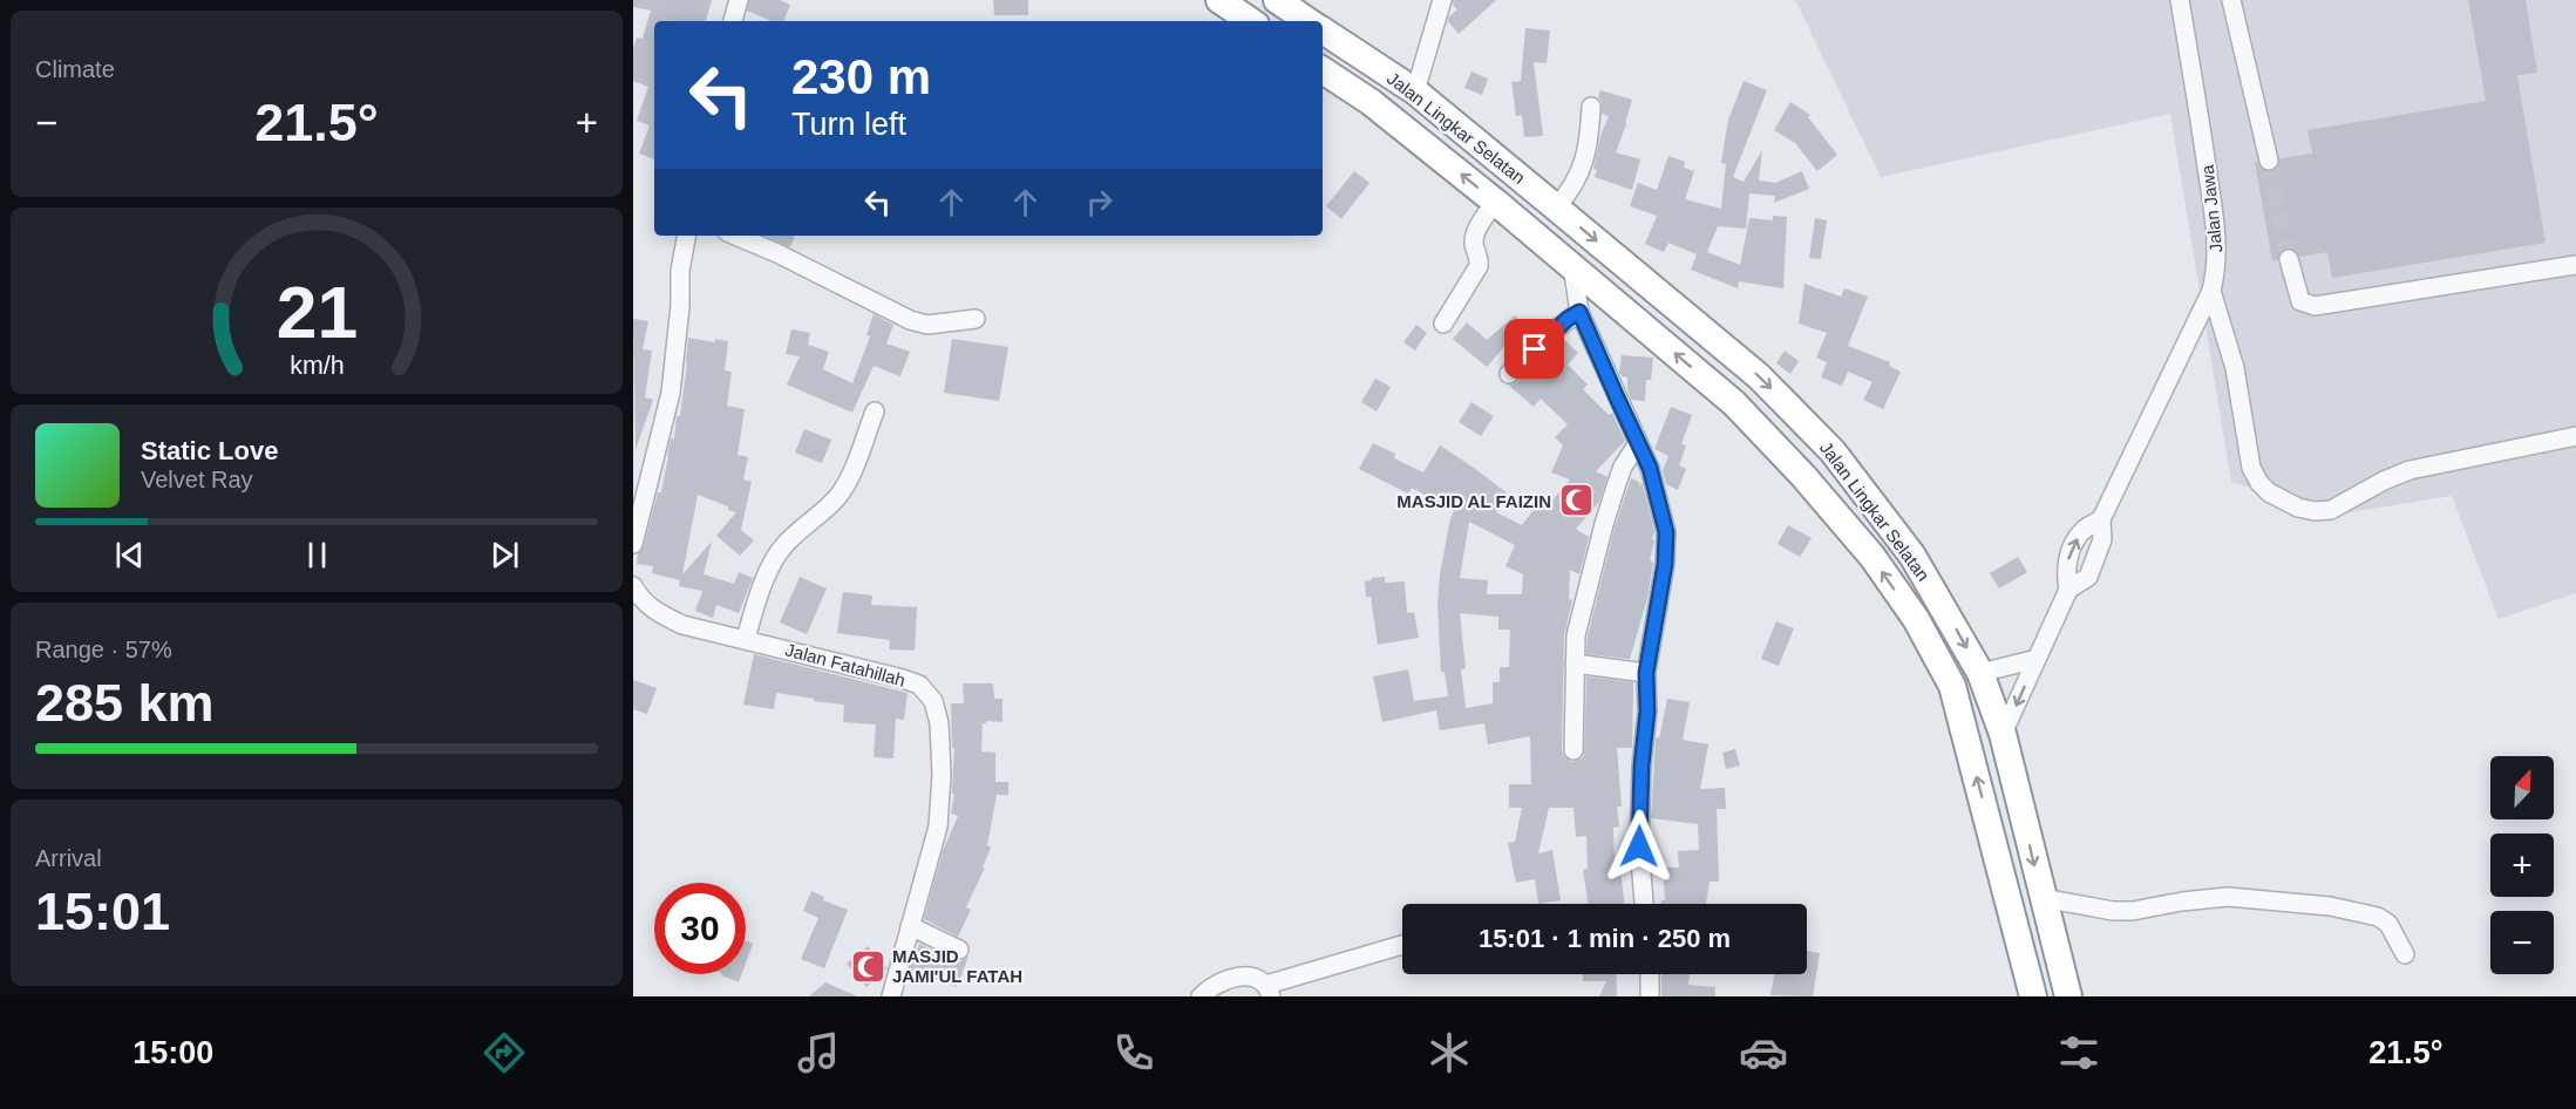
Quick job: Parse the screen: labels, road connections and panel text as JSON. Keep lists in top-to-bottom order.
{
  "streets": {
    "highway": ["Jalan Lingkar Selatan"],
    "street": ["Jalan Jawa", "Jalan Fatahillah"]
  },
  "crossings": [
    ["Jalan Lingkar Selatan", "Jalan Jawa"]
  ],
  "places": {
    "mosque": ["MASJID AL FAIZIN", "MASJID JAMI'UL FATAH"]
  },
  "north": "top right",
  "page": {
    "tile": [
      "Climate",
      ["Range · 57%", "285 km"],
      ["Arrival", "15:01"]
    ],
    "turn": ["230 m", "Turn left"],
    "heat": ["−", "21.5°", "+"],
    "song": ["Static Love", "Velvet Ray"],
    "map_buttons": ["+", "−"],
    "limit": "30",
    "trip": "15:01 · 1 min · 250 m",
    "tabs": ["15:00", "21.5°"],
    "gauge": ["21", "km/h"]
  }
}
